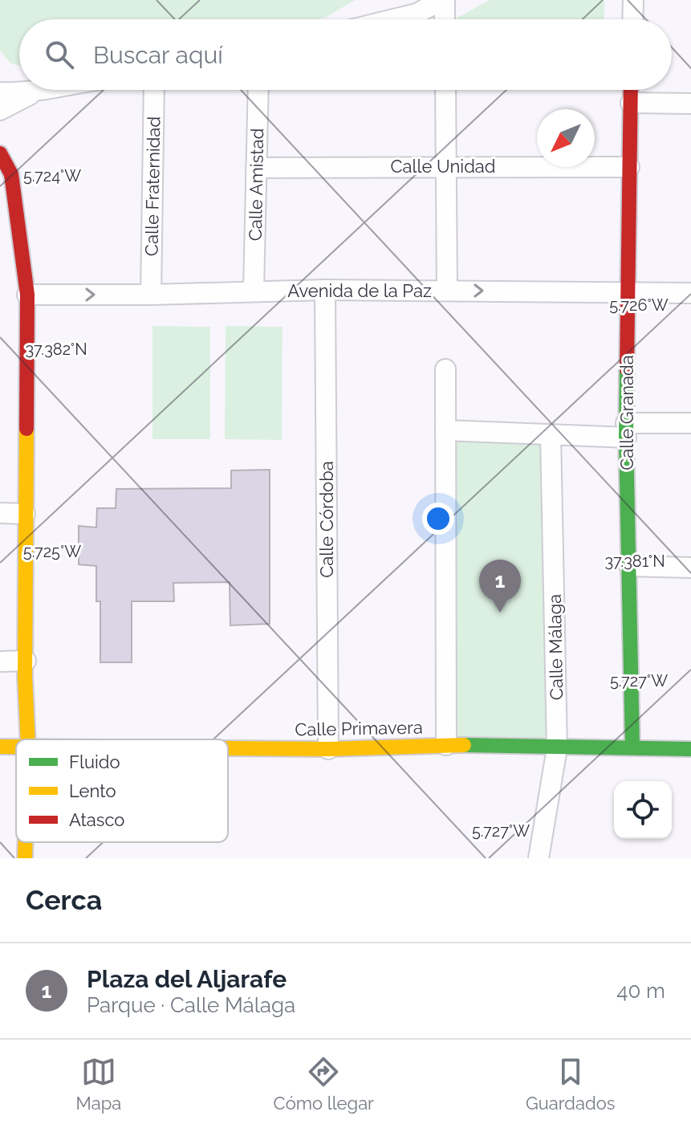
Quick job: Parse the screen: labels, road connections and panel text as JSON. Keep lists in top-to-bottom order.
{
  "streets": {
    "street": [
      "Calle Unidad",
      "Calle Amistad",
      "Calle Fraternidad",
      "Avenida de la Paz",
      "Calle Granada",
      "Calle Córdoba",
      "Calle Málaga",
      "Calle Primavera"
    ]
  },
  "crossings": [
    ["Calle Unidad", "Calle Amistad"],
    ["Calle Unidad", "Calle Granada"],
    ["Calle Amistad", "Avenida de la Paz"],
    ["Calle Fraternidad", "Avenida de la Paz"],
    ["Avenida de la Paz", "Calle Granada"],
    ["Avenida de la Paz", "Calle Córdoba"],
    ["Calle Granada", "Calle Primavera"],
    ["Calle Córdoba", "Calle Primavera"],
    ["Calle Málaga", "Calle Primavera"]
  ],
  "legend": ["Fluido", "Lento", "Atasco"],
  "north": "bottom left",
  "page": {
    "search": "Buscar aquí",
    "pins": "1",
    "heading": "Cerca",
    "list": [
      {
        "mark": "1",
        "name": "Plaza del Aljarafe",
        "note": "Parque · Calle Málaga",
        "value": "40 m"
      }
    ],
    "nav": ["Mapa", "Cómo llegar", "Guardados"]
  },
  "coordinates": [
    "5.724°W",
    "5.726°W",
    "37.382°N",
    "5.725°W",
    "37.381°N",
    "5.727°W"
  ]
}
